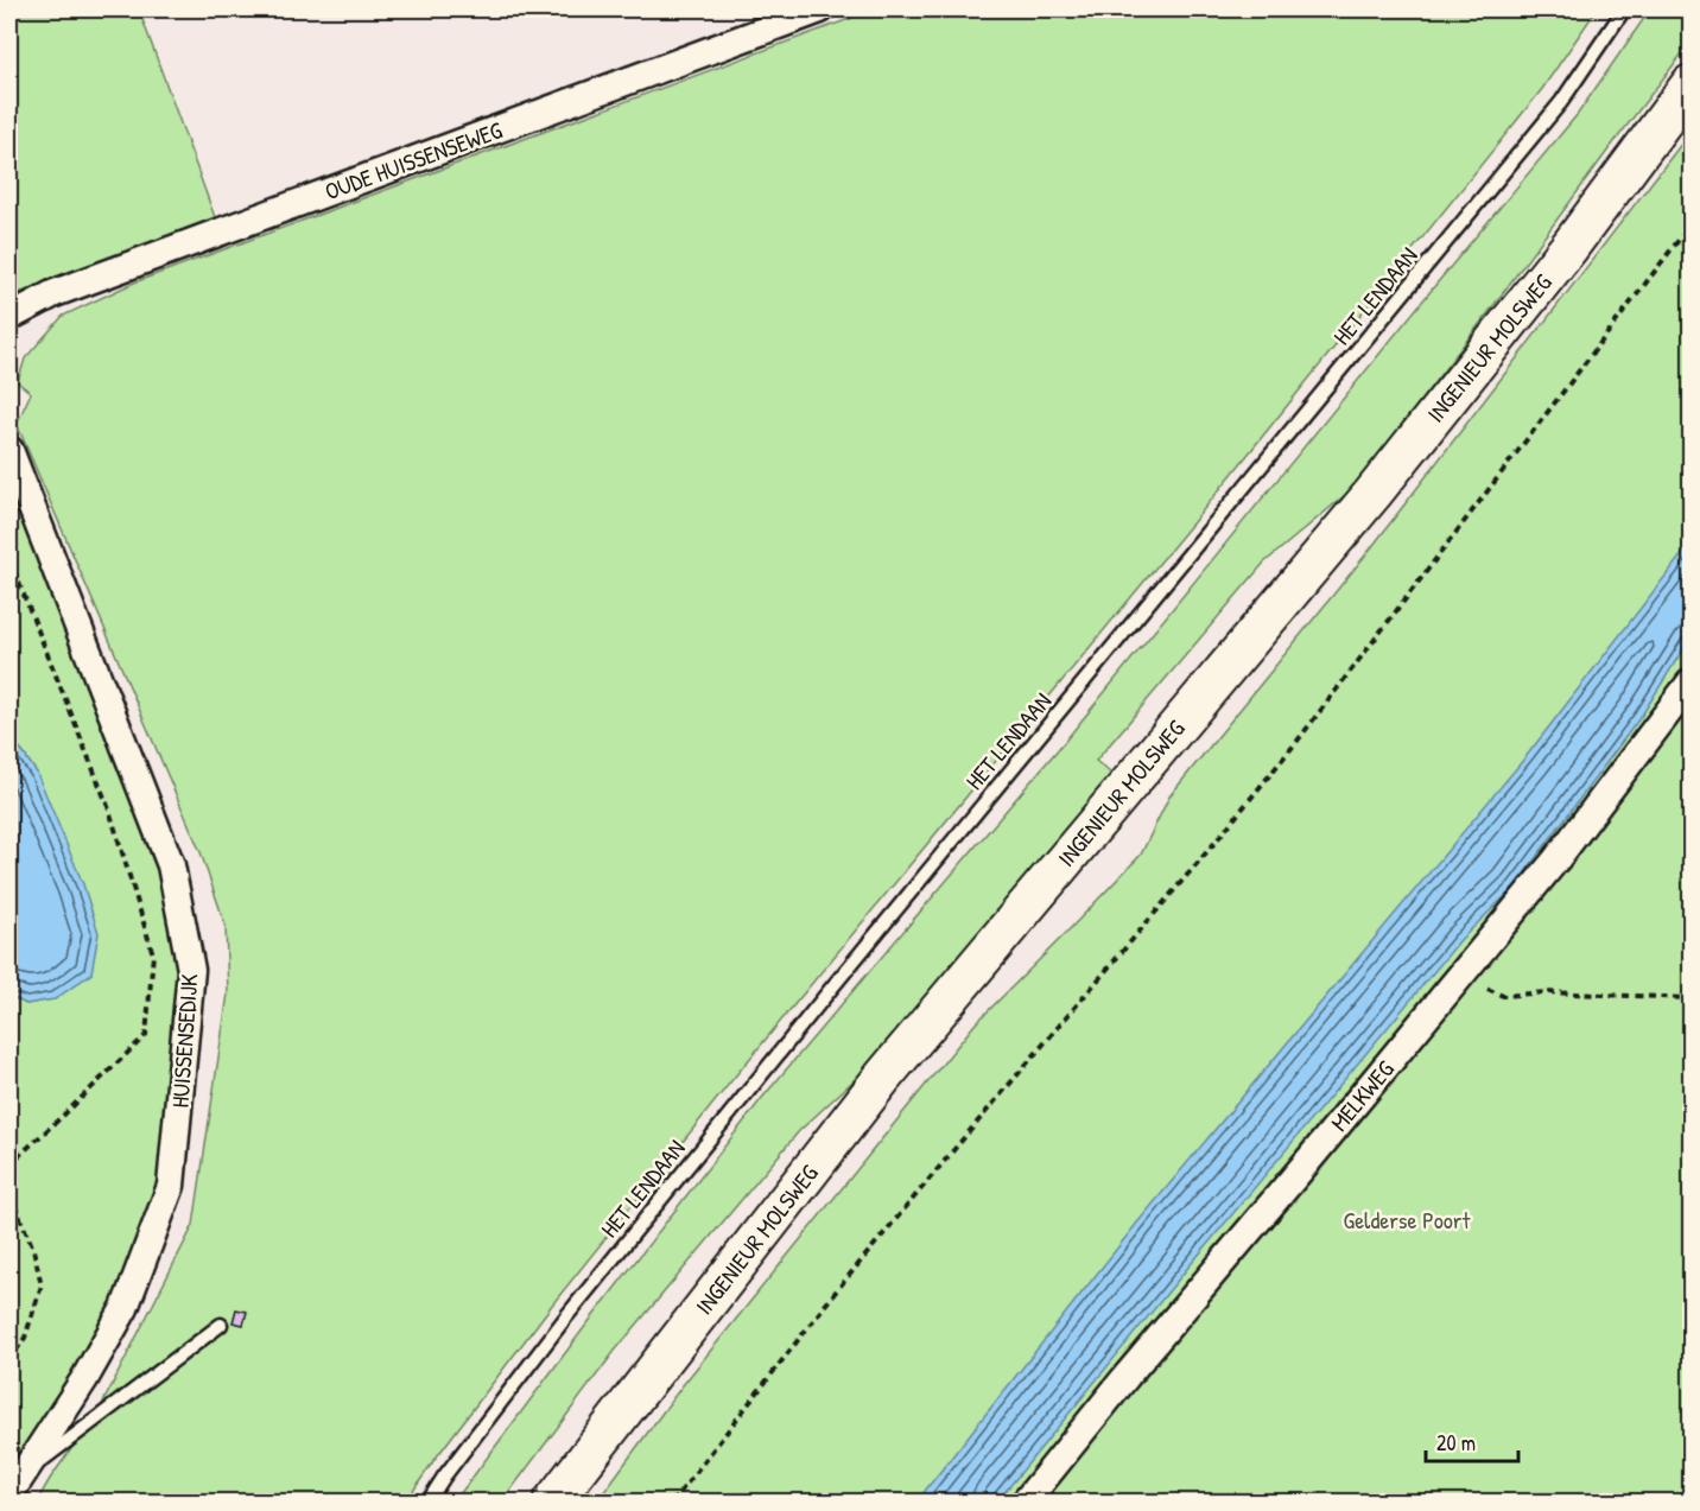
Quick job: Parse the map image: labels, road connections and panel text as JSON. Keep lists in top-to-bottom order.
{
  "streets": {
    "main road": ["INGENIEUR MOLSWEG"],
    "street": ["OUDE HUISSENSEWEG", "HUISSENSEDIJK", "MELKWEG"],
    "lane": ["HET LENDAAN"]
  },
  "parks": ["Gelderse Poort"],
  "scale_bar": "20 m"
}
